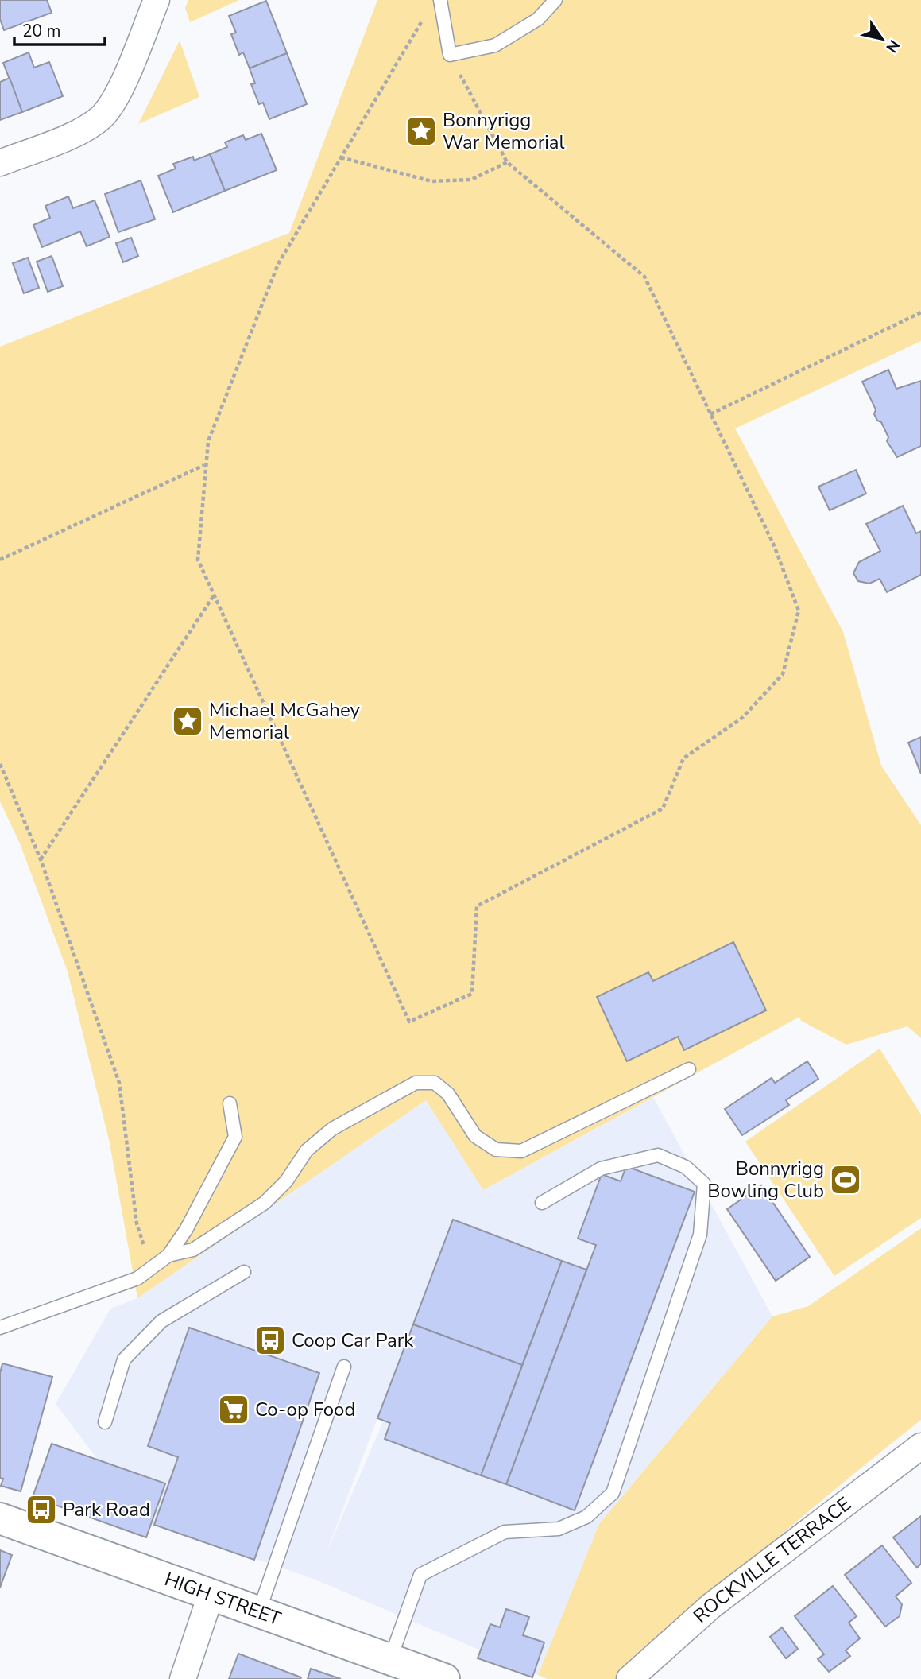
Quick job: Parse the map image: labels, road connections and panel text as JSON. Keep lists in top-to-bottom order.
{
  "streets": {
    "main road": ["HIGH STREET"],
    "street": ["ROCKVILLE TERRACE"]
  },
  "places": {
    "place": ["Bonnyrigg War Memorial", "Michael McGahey Memorial"],
    "sports": ["Bonnyrigg Bowling Club"],
    "bus stop": ["Coop Car Park", "Park Road"],
    "supermarket": ["Co-op Food"]
  },
  "scale_bar": "20 m",
  "north": "bottom right"
}
